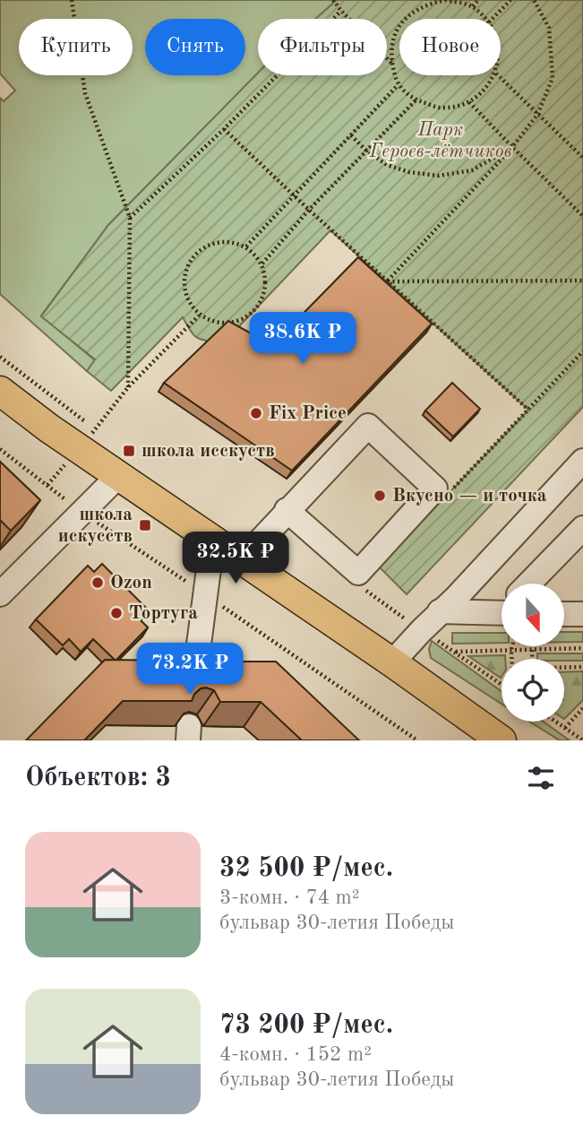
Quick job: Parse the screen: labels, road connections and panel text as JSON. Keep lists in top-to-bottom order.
{
  "parks": ["Парк Героев-лётчиков"],
  "places": {
    "other": [
      "Fix Price",
      "Вкусно — и точка",
      "Ozon",
      "Тортуга"
    ],
    "transit": ["школа исскуств", "школа искусств"]
  },
  "north": "bottom",
  "page": {
    "chip": [
      "Купить",
      "Снять",
      "Фильтры",
      "Новое"
    ],
    "price": ["38.6K ₽", "32.5K ₽", "73.2K ₽"],
    "heading": "Объектов: 3",
    "list": [
      {
        "name": "32 500 ₽/мес.",
        "note": "3-комн. · 74 m² · бульвар 30-летия Победы"
      },
      {
        "name": "73 200 ₽/мес.",
        "note": "4-комн. · 152 m² · бульвар 30-летия Победы"
      }
    ]
  }
}
